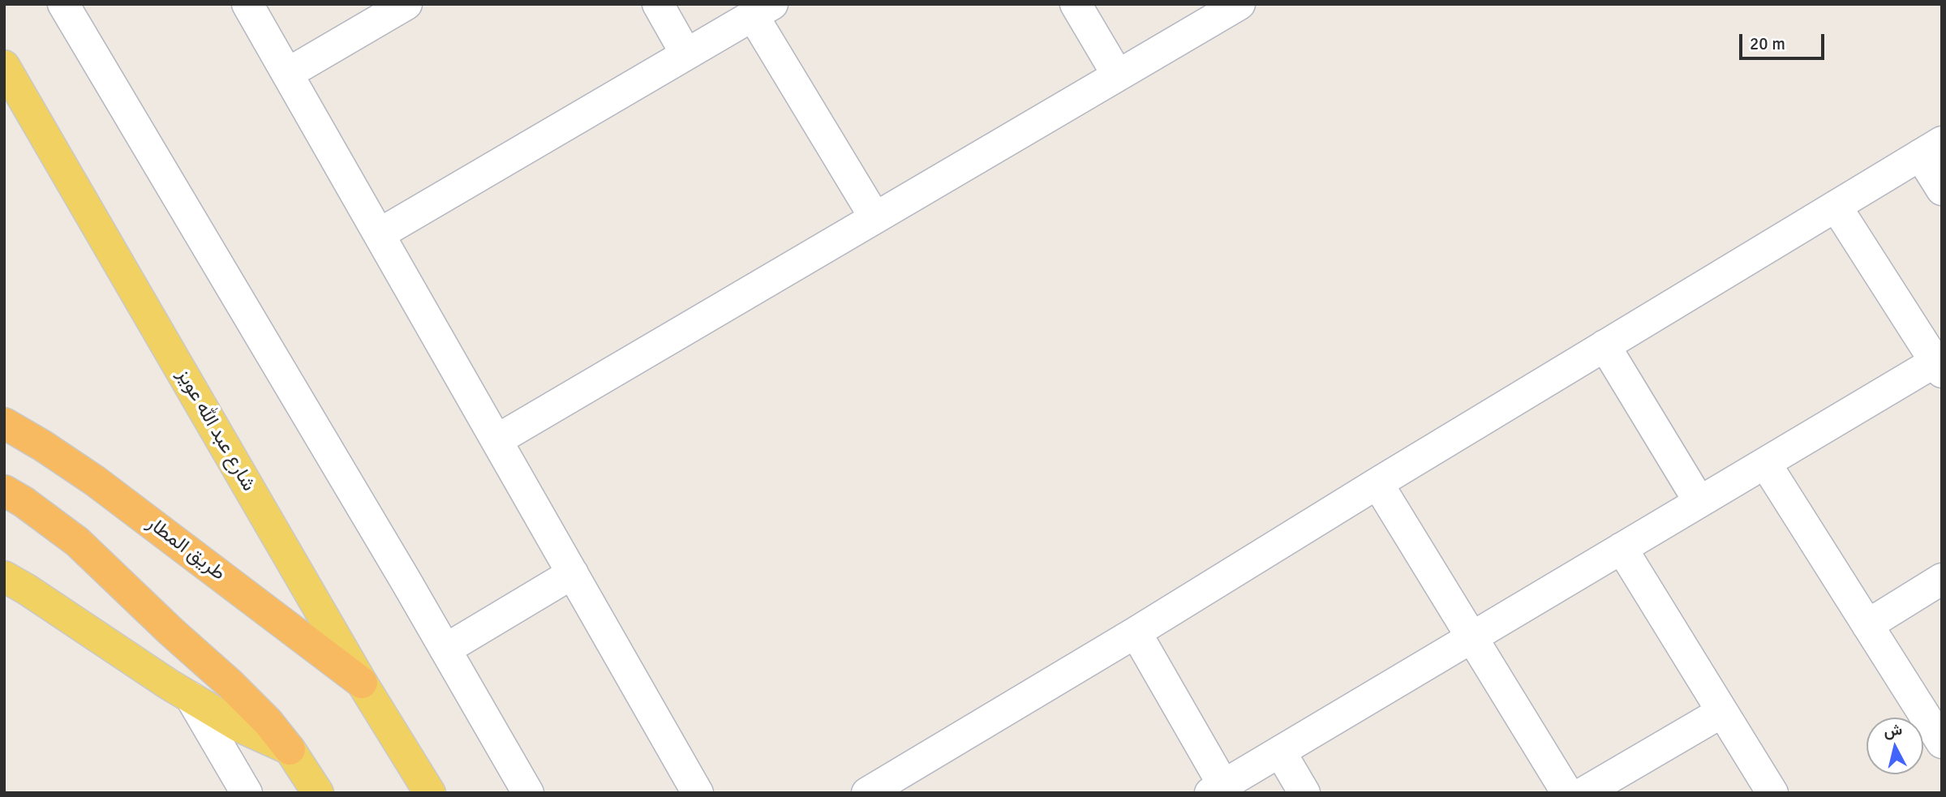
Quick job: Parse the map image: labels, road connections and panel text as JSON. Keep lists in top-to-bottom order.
{
  "streets": {
    "highway": ["طريق المطار"],
    "main road": ["شارع عبد الله عويز"]
  },
  "crossings": [
    ["شارع عبد الله عويز", "طريق المطار"]
  ],
  "scale_bar": "20 m",
  "north": "top"
}
